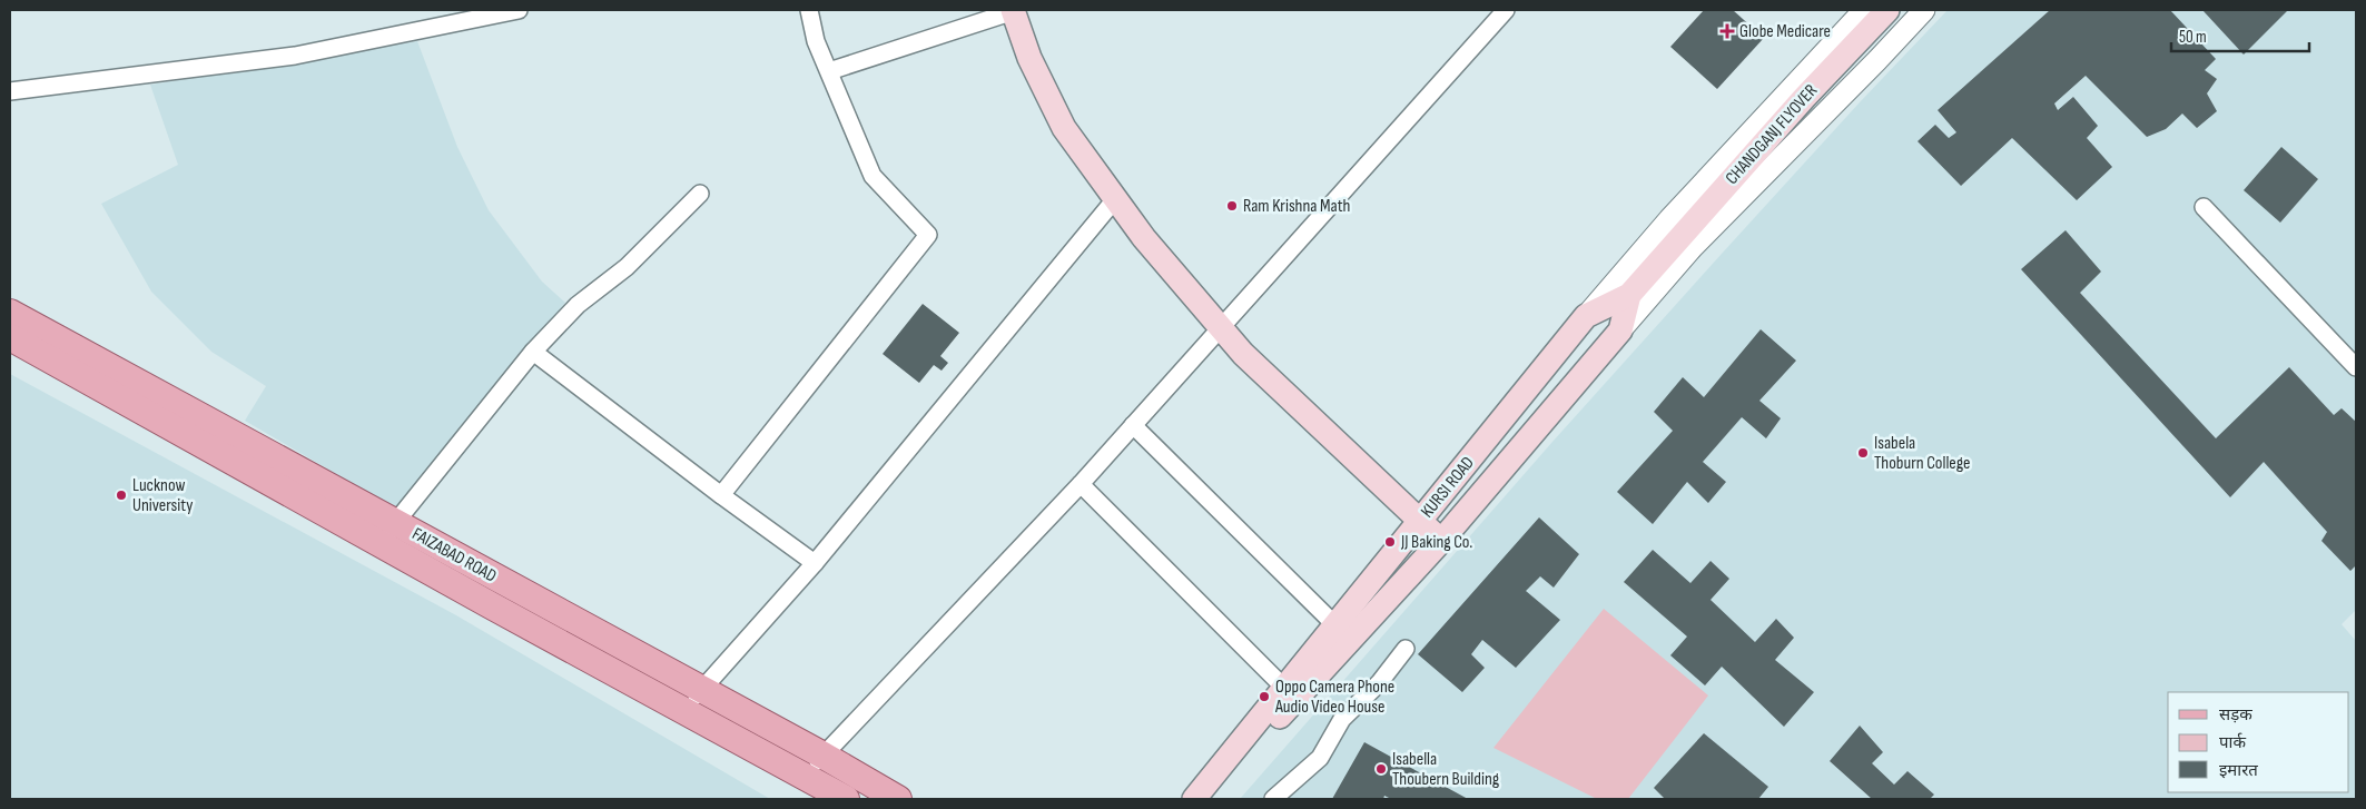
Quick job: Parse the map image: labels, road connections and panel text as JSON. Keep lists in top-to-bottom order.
{
  "streets": {
    "main road": ["CHANDGANJ FLYOVER", "KURSI ROAD", "FAIZABAD ROAD"]
  },
  "crossings": [
    ["CHANDGANJ FLYOVER", "KURSI ROAD"]
  ],
  "places": {
    "health": ["Globe Medicare"],
    "other": [
      "Ram Krishna Math",
      "Isabela Thoburn College",
      "Lucknow University",
      "JJ Baking Co.",
      "Oppo Camera Phone Audio Video House",
      "Isabella Thoubern Building"
    ]
  },
  "legend": ["सड़क", "पार्क", "इमारत"],
  "scale_bar": "50 m"
}
